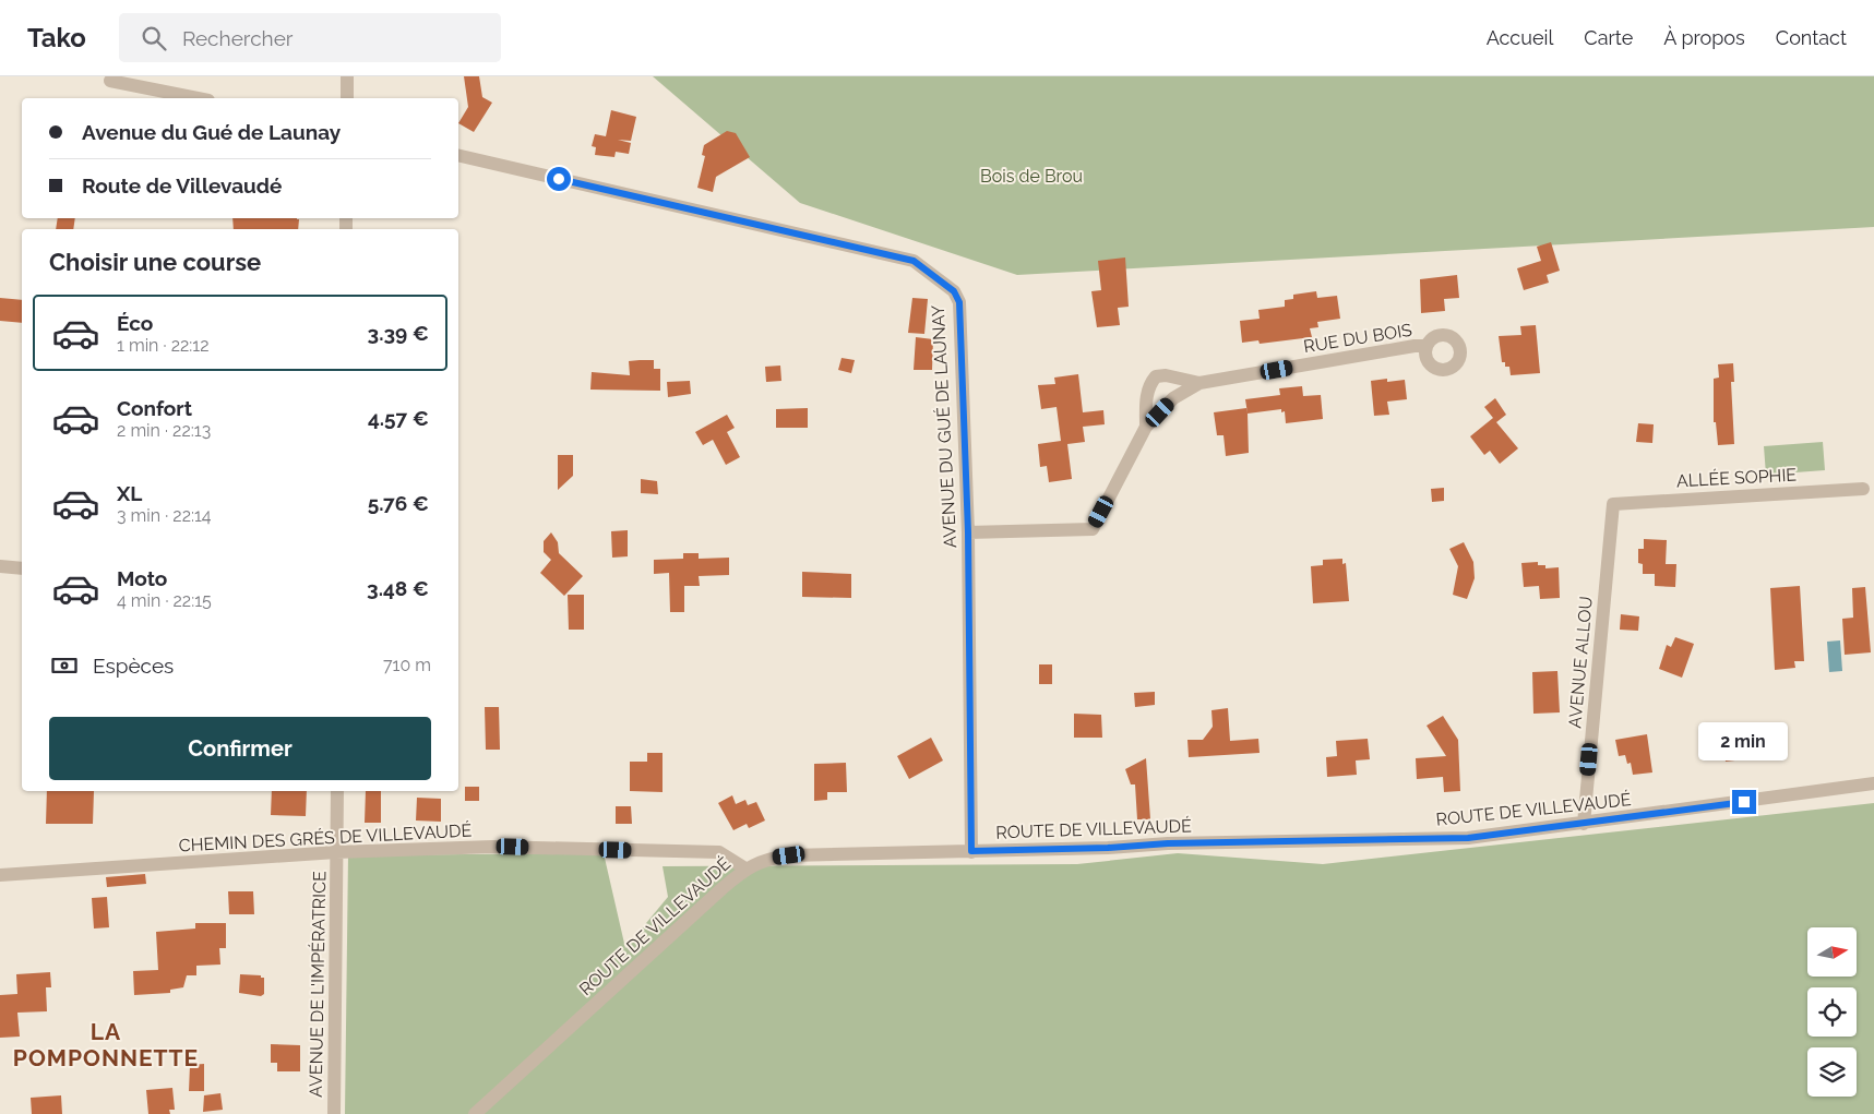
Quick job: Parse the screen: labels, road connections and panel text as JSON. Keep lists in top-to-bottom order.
{
  "streets": {
    "street": [
      "RUE DU BOIS",
      "AVENUE DU GUÉ DE LAUNAY",
      "ALLÉE SOPHIE",
      "AVENUE ALLOU",
      "ROUTE DE VILLEVAUDÉ",
      "CHEMIN DES GRÉS DE VILLEVAUDÉ",
      "AVENUE DE L'IMPÉRATRICE"
    ]
  },
  "crossings": [
    ["RUE DU BOIS", "AVENUE DU GUÉ DE LAUNAY"],
    ["AVENUE DU GUÉ DE LAUNAY", "ROUTE DE VILLEVAUDÉ"],
    ["ALLÉE SOPHIE", "AVENUE ALLOU"],
    ["AVENUE ALLOU", "ROUTE DE VILLEVAUDÉ"],
    ["ROUTE DE VILLEVAUDÉ", "CHEMIN DES GRÉS DE VILLEVAUDÉ"],
    ["CHEMIN DES GRÉS DE VILLEVAUDÉ", "AVENUE DE L'IMPÉRATRICE"]
  ],
  "districts": ["LA POMPONNETTE"],
  "parks": ["Bois de Brou"],
  "north": "right",
  "page": {
    "header": "Tako",
    "search": "Rechercher",
    "nav": [
      "Accueil",
      "Carte",
      "À propos",
      "Contact"
    ],
    "banner": ["Avenue du Gué de Launay", "Route de Villevaudé"],
    "heading": "Choisir une course",
    "list": [
      {
        "name": "Éco",
        "note": "1 min · 22:12",
        "value": "3.39 €"
      },
      {
        "name": "Confort",
        "note": "2 min · 22:13",
        "value": "4.57 €"
      },
      {
        "name": "XL",
        "note": "3 min · 22:14",
        "value": "5.76 €"
      },
      {
        "name": "Moto",
        "note": "4 min · 22:15",
        "value": "3.48 €"
      }
    ],
    "pay": ["Espèces", "710 m"],
    "buttons": "Confirmer",
    "bubble": "2 min"
  }
}
